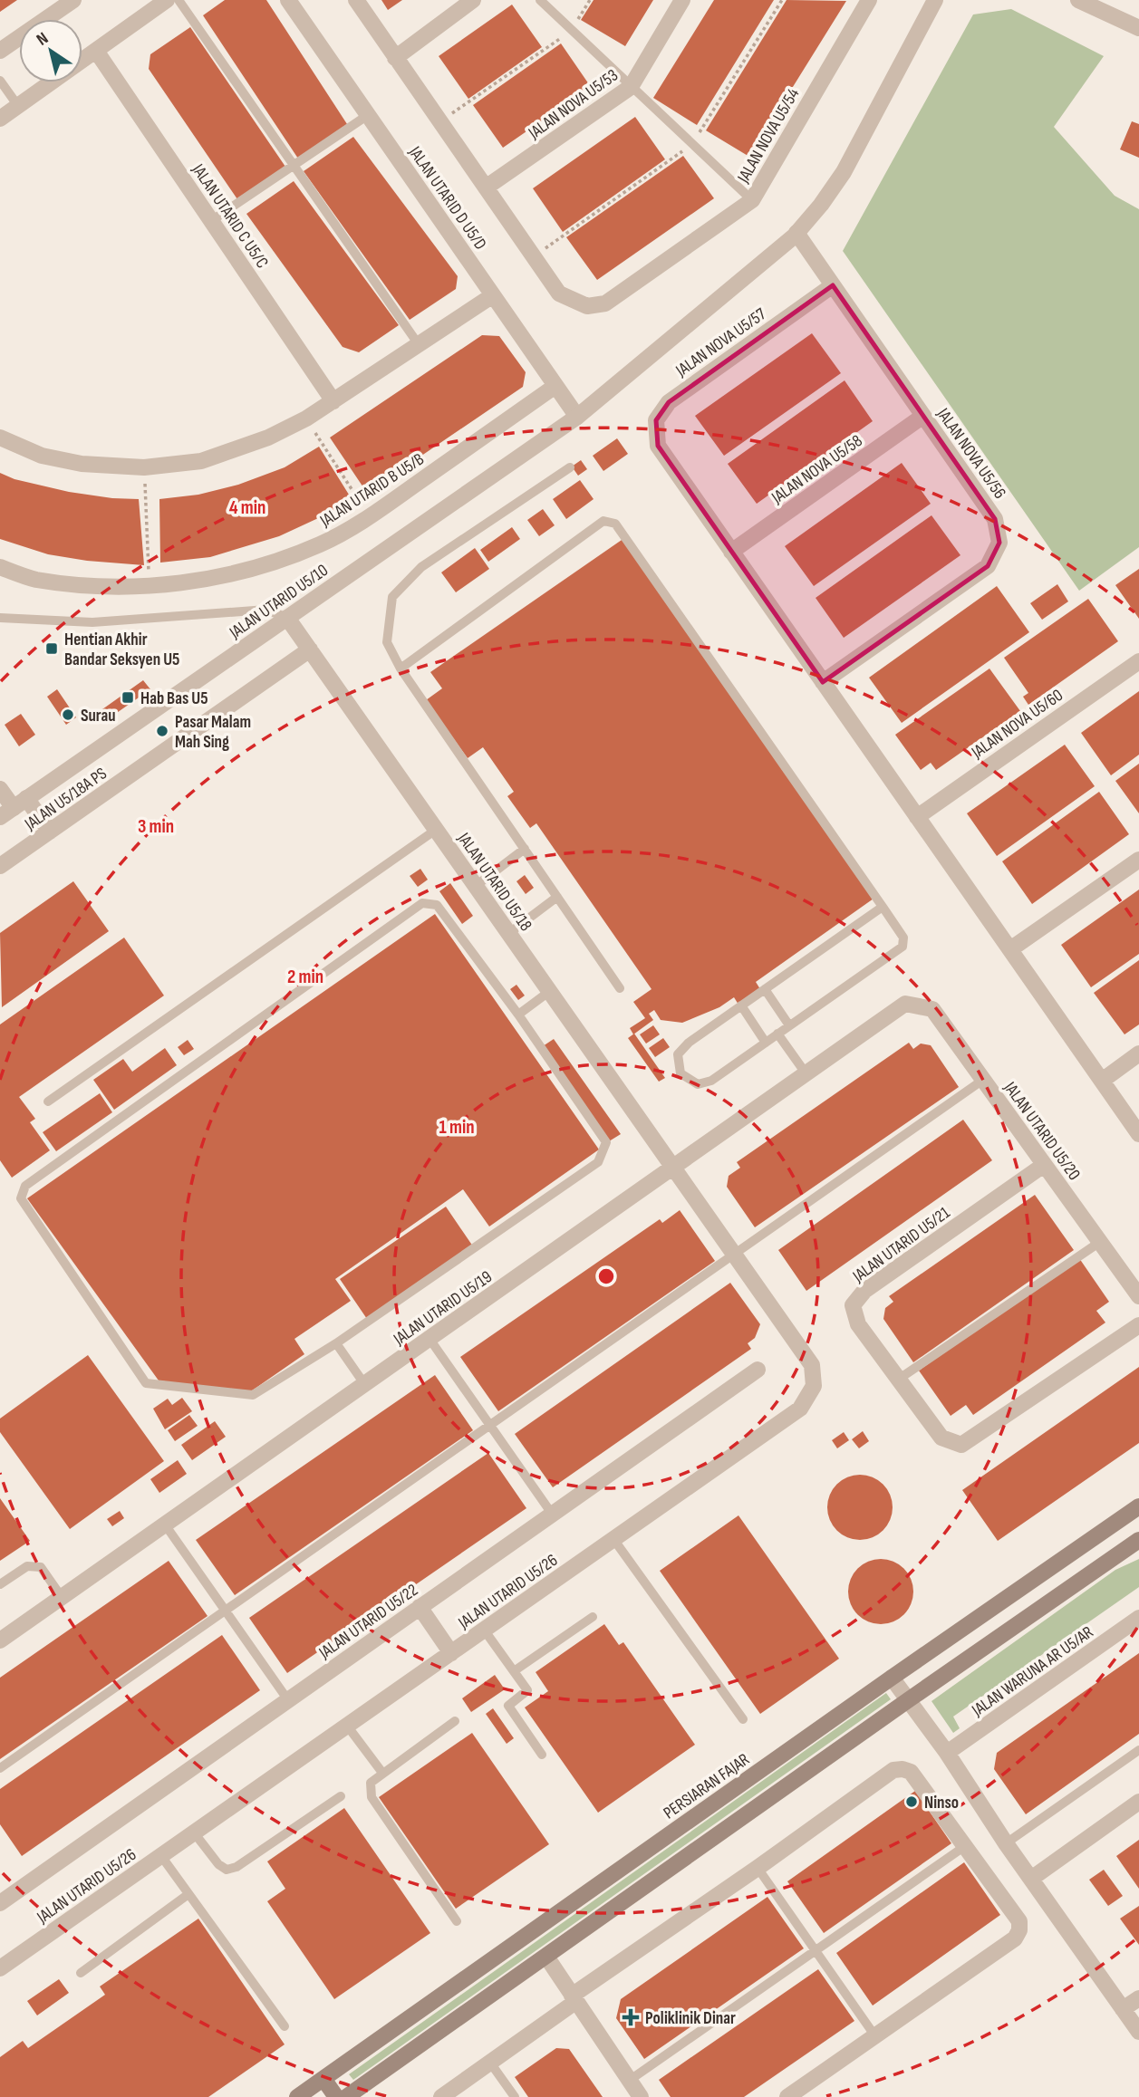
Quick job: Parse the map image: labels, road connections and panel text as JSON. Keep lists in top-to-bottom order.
{
  "streets": {
    "main road": ["PERSIARAN FAJAR"],
    "street": [
      "JALAN NOVA U5/53",
      "JALAN NOVA U5/54",
      "JALAN UTARID D U5/D",
      "JALAN UTARID C U5/C",
      "JALAN NOVA U5/57",
      "JALAN NOVA U5/56",
      "JALAN NOVA U5/58",
      "JALAN UTARID B U5/B",
      "JALAN UTARID U5/10",
      "JALAN NOVA U5/60",
      "JALAN U5/18A PS",
      "JALAN UTARID U5/18",
      "JALAN UTARID U5/20",
      "JALAN UTARID U5/21",
      "JALAN UTARID U5/19",
      "JALAN UTARID U5/26",
      "JALAN UTARID U5/22",
      "JALAN WARUNA AR U5/AR"
    ]
  },
  "crossings": [
    ["JALAN UTARID D U5/D", "JALAN UTARID B U5/B"],
    ["JALAN UTARID D U5/D", "JALAN UTARID U5/10"],
    ["JALAN NOVA U5/57", "JALAN NOVA U5/56"],
    ["JALAN NOVA U5/57", "JALAN NOVA U5/58"],
    ["JALAN NOVA U5/56", "JALAN NOVA U5/58"],
    ["JALAN NOVA U5/56", "JALAN UTARID U5/10"],
    ["JALAN UTARID U5/10", "JALAN UTARID U5/18"],
    ["JALAN U5/18A PS", "JALAN UTARID U5/18"],
    ["JALAN UTARID U5/18", "JALAN UTARID U5/19"],
    ["JALAN UTARID U5/18", "JALAN UTARID U5/26"],
    ["JALAN UTARID U5/20", "JALAN UTARID U5/21"],
    ["JALAN UTARID U5/20", "JALAN UTARID U5/19"],
    ["JALAN UTARID U5/19", "JALAN UTARID U5/26"]
  ],
  "places": {
    "transit": ["Hentian Akhir Bandar Seksyen U5", "Hab Bas U5"],
    "other": ["Surau", "Pasar Malam Mah Sing", "Ninso"],
    "health": ["Poliklinik Dinar"]
  },
  "north": "top left",
  "rings": [
    "4 min",
    "3 min",
    "2 min",
    "1 min"
  ]
}
